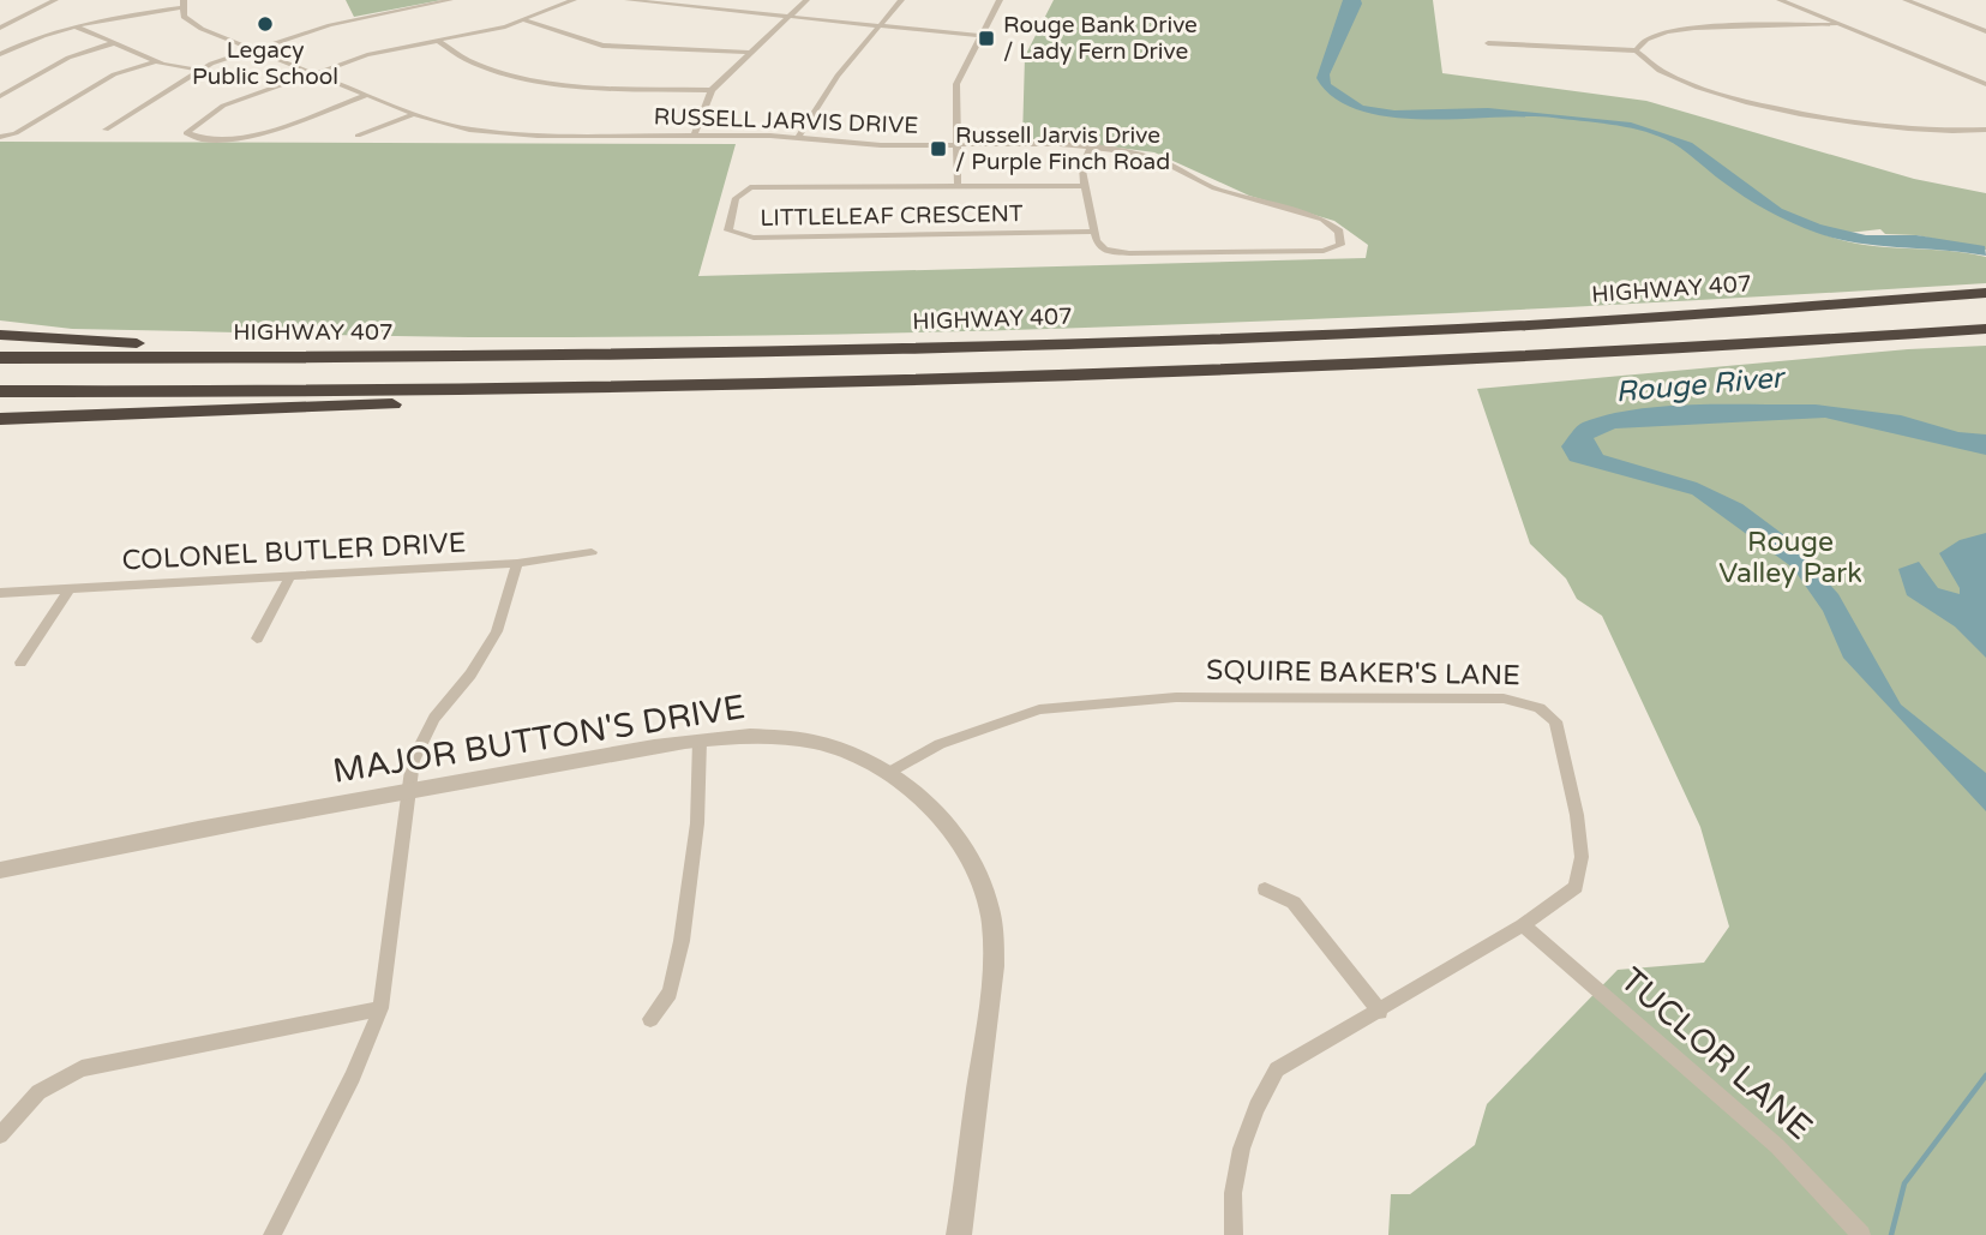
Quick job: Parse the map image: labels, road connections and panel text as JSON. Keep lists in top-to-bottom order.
{
  "streets": {
    "highway": ["HIGHWAY 407"],
    "street": [
      "RUSSELL JARVIS DRIVE",
      "LITTLELEAF CRESCENT",
      "COLONEL BUTLER DRIVE",
      "SQUIRE BAKER'S LANE",
      "MAJOR BUTTON'S DRIVE",
      "TUCLOR LANE"
    ]
  },
  "crossings": [
    ["RUSSELL JARVIS DRIVE", "LITTLELEAF CRESCENT"],
    ["SQUIRE BAKER'S LANE", "MAJOR BUTTON'S DRIVE"],
    ["SQUIRE BAKER'S LANE", "TUCLOR LANE"]
  ],
  "water": ["Rouge River"],
  "parks": ["Rouge Valley Park"],
  "places": {
    "other": ["Legacy Public School"],
    "transit": ["Rouge Bank Drive / Lady Fern Drive", "Russell Jarvis Drive / Purple Finch Road"]
  }
}
